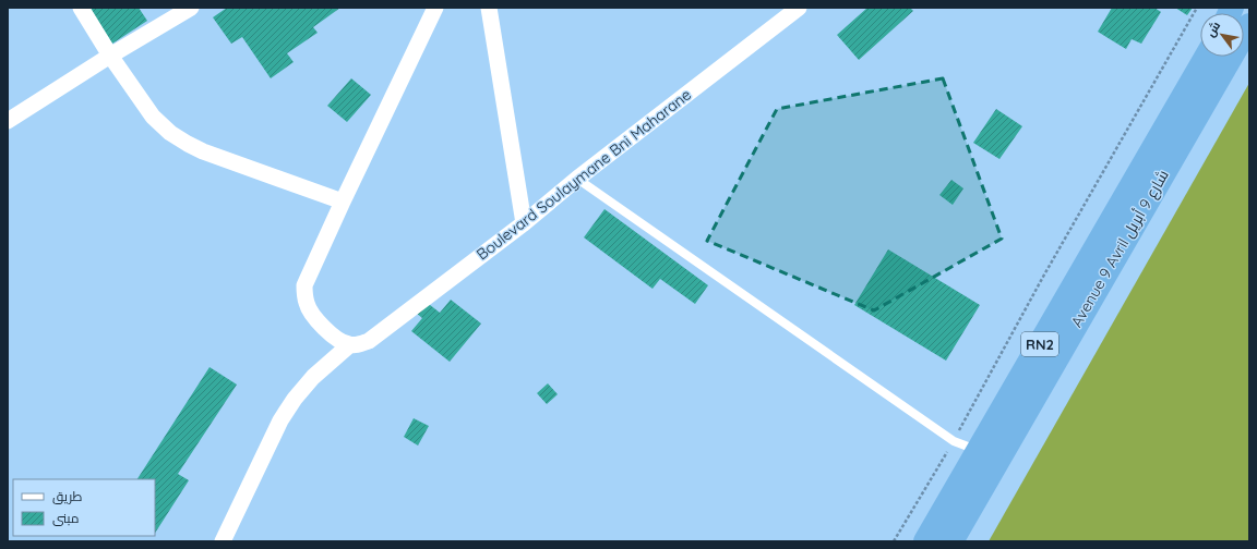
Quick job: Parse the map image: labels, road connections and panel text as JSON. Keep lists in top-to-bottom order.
{
  "streets": {
    "highway": ["Avenue 9 Avril شارع 9 أبريل", "RN2"],
    "street": ["Boulevard Soulaymane Bni Maharane"]
  },
  "legend": ["طريق", "مبنى"],
  "north": "top left"
}
